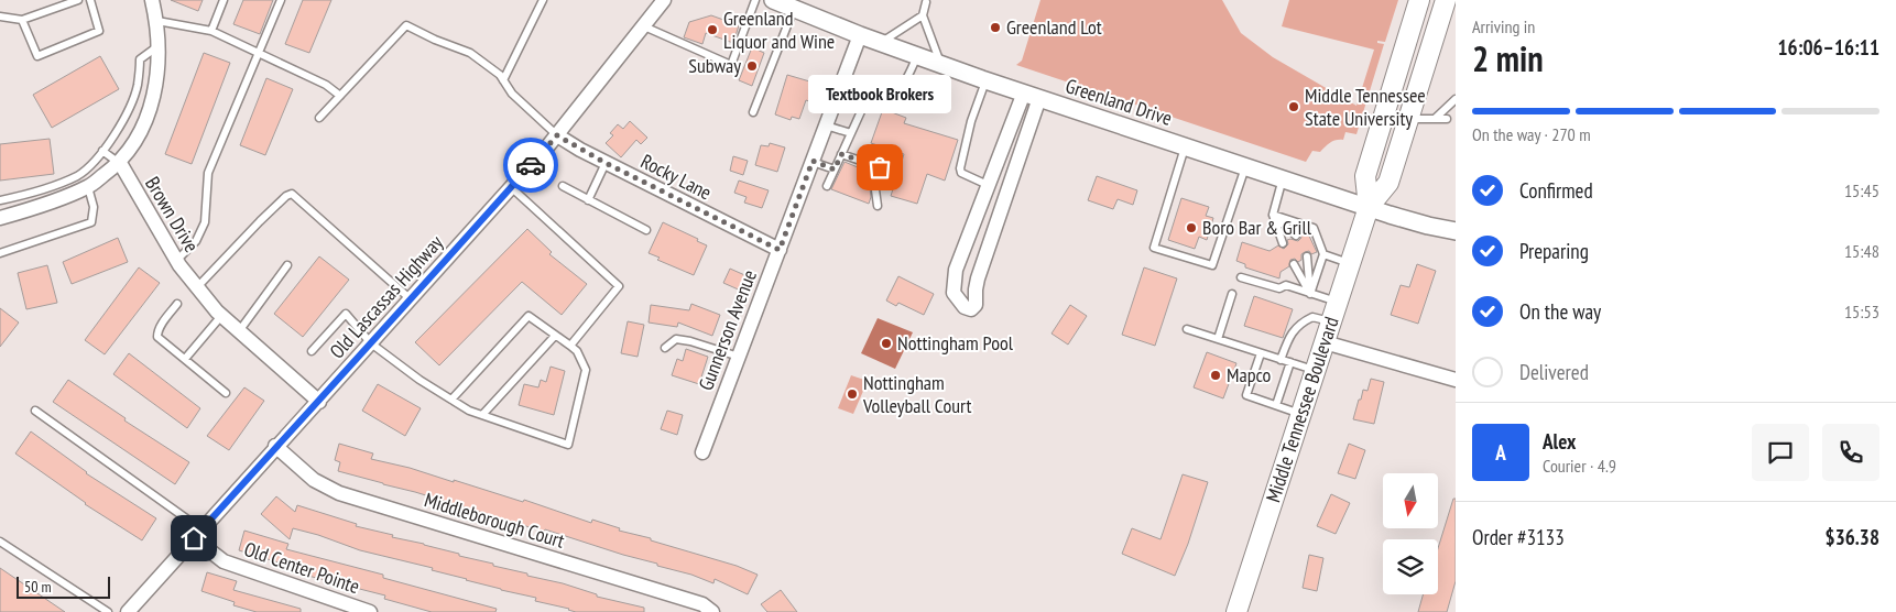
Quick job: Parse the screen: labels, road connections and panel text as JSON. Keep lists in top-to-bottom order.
{
  "streets": {
    "main road": ["Middle Tennessee Boulevard"],
    "street": [
      "Greenland Drive",
      "Rocky Lane",
      "Brown Drive",
      "Old Lascassas Highway",
      "Gunnerson Avenue",
      "Middleborough Court",
      "Old Center Pointe"
    ]
  },
  "crossings": [
    ["Greenland Drive", "Gunnerson Avenue"],
    ["Greenland Drive", "Middle Tennessee Boulevard"],
    ["Rocky Lane", "Old Lascassas Highway"],
    ["Rocky Lane", "Gunnerson Avenue"],
    ["Brown Drive", "Old Lascassas Highway"],
    ["Old Lascassas Highway", "Middleborough Court"],
    ["Old Lascassas Highway", "Old Center Pointe"]
  ],
  "places": [
    "Greenland Lot",
    "Greenland Liquor and Wine",
    "Subway",
    "Middle Tennessee State University",
    "Textbook Brokers",
    "Boro Bar & Grill",
    "Nottingham Pool",
    "Mapco",
    "Nottingham Volleyball Court"
  ],
  "scale_bar": "50 m",
  "north": "bottom",
  "page": {
    "heading": ["2 min", "Arriving in", "16:06–16:11"],
    "panel": [
      "Alex",
      "Courier · 4.9",
      "Order #3133",
      "$36.38"
    ],
    "bubble": "Textbook Brokers",
    "bar": "On the way · 270 m",
    "list": [
      ["Confirmed", "15:45"],
      ["Preparing", "15:48"],
      ["On the way", "15:53"],
      "Delivered"
    ],
    "round": "A",
    "scale": "50 m"
  }
}
